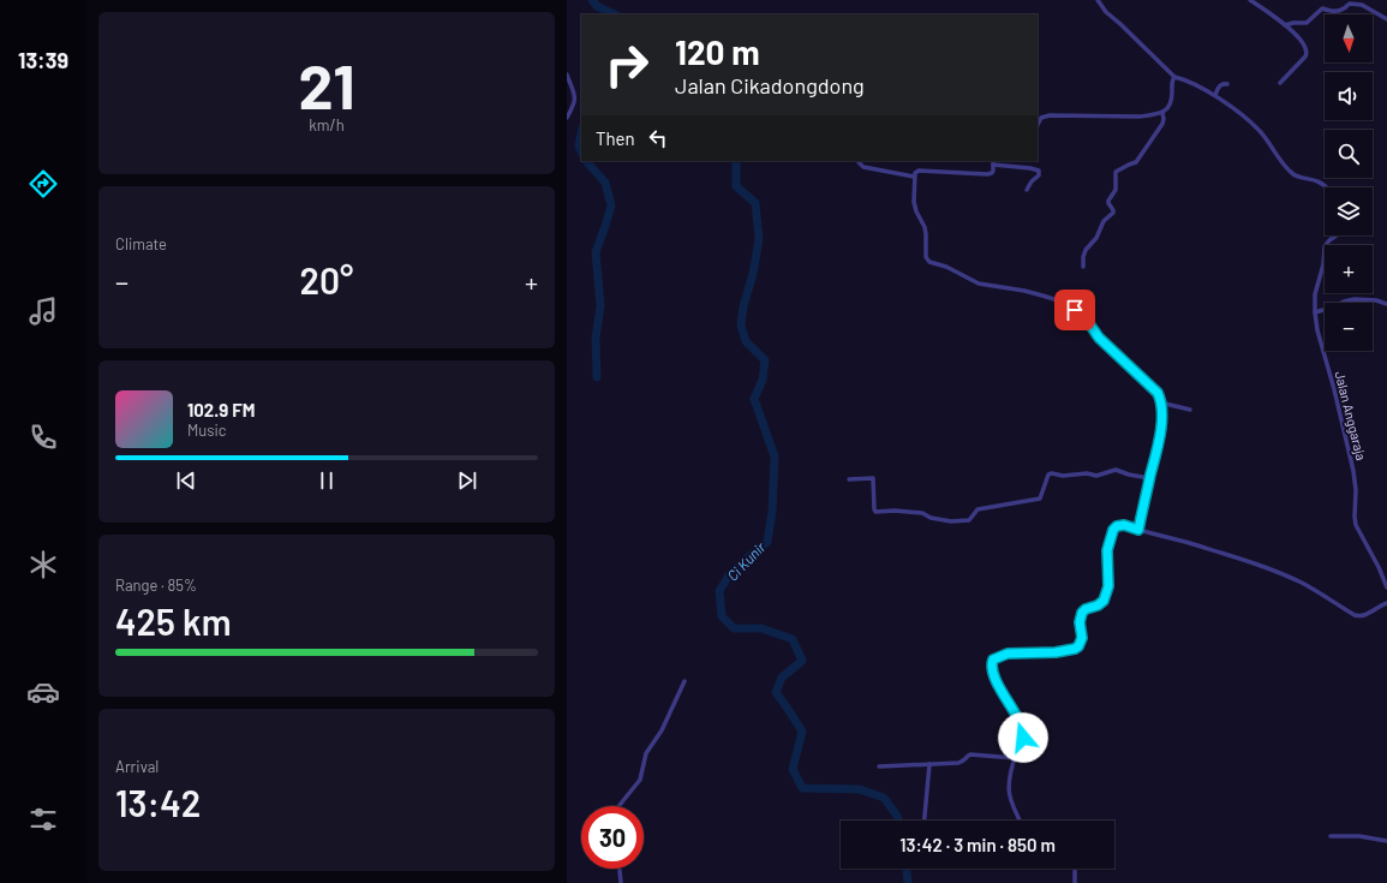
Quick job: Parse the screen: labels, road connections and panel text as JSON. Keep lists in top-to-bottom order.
{
  "streets": {
    "street": ["Jalan Anggaraja"]
  },
  "water": ["Ci Kunir"],
  "north": "bottom",
  "page": {
    "tabs": "13:39",
    "tile": [
      ["21", "km/h"],
      "Climate",
      ["Range · 85%", "425 km"],
      ["Arrival", "13:42"]
    ],
    "map_buttons": ["+", "−"],
    "turn": ["120 m", "Jalan Cikadongdong"],
    "then": "Then",
    "heat": ["−", "20°", "+"],
    "song": ["102.9 FM", "Music"],
    "limit": "30",
    "trip": "13:42 · 3 min · 850 m"
  }
}
